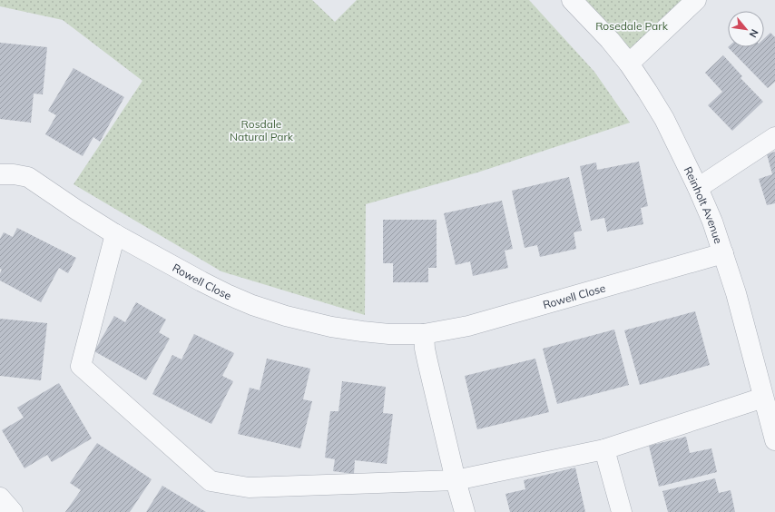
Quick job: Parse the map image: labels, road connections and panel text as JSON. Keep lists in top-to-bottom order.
{
  "streets": {
    "street": ["Reinholt Avenue", "Rowell Close"]
  },
  "crossings": [
    ["Reinholt Avenue", "Rowell Close"]
  ],
  "parks": ["Rosedale Park", "Rosdale Natural Park"],
  "north": "bottom right"
}
